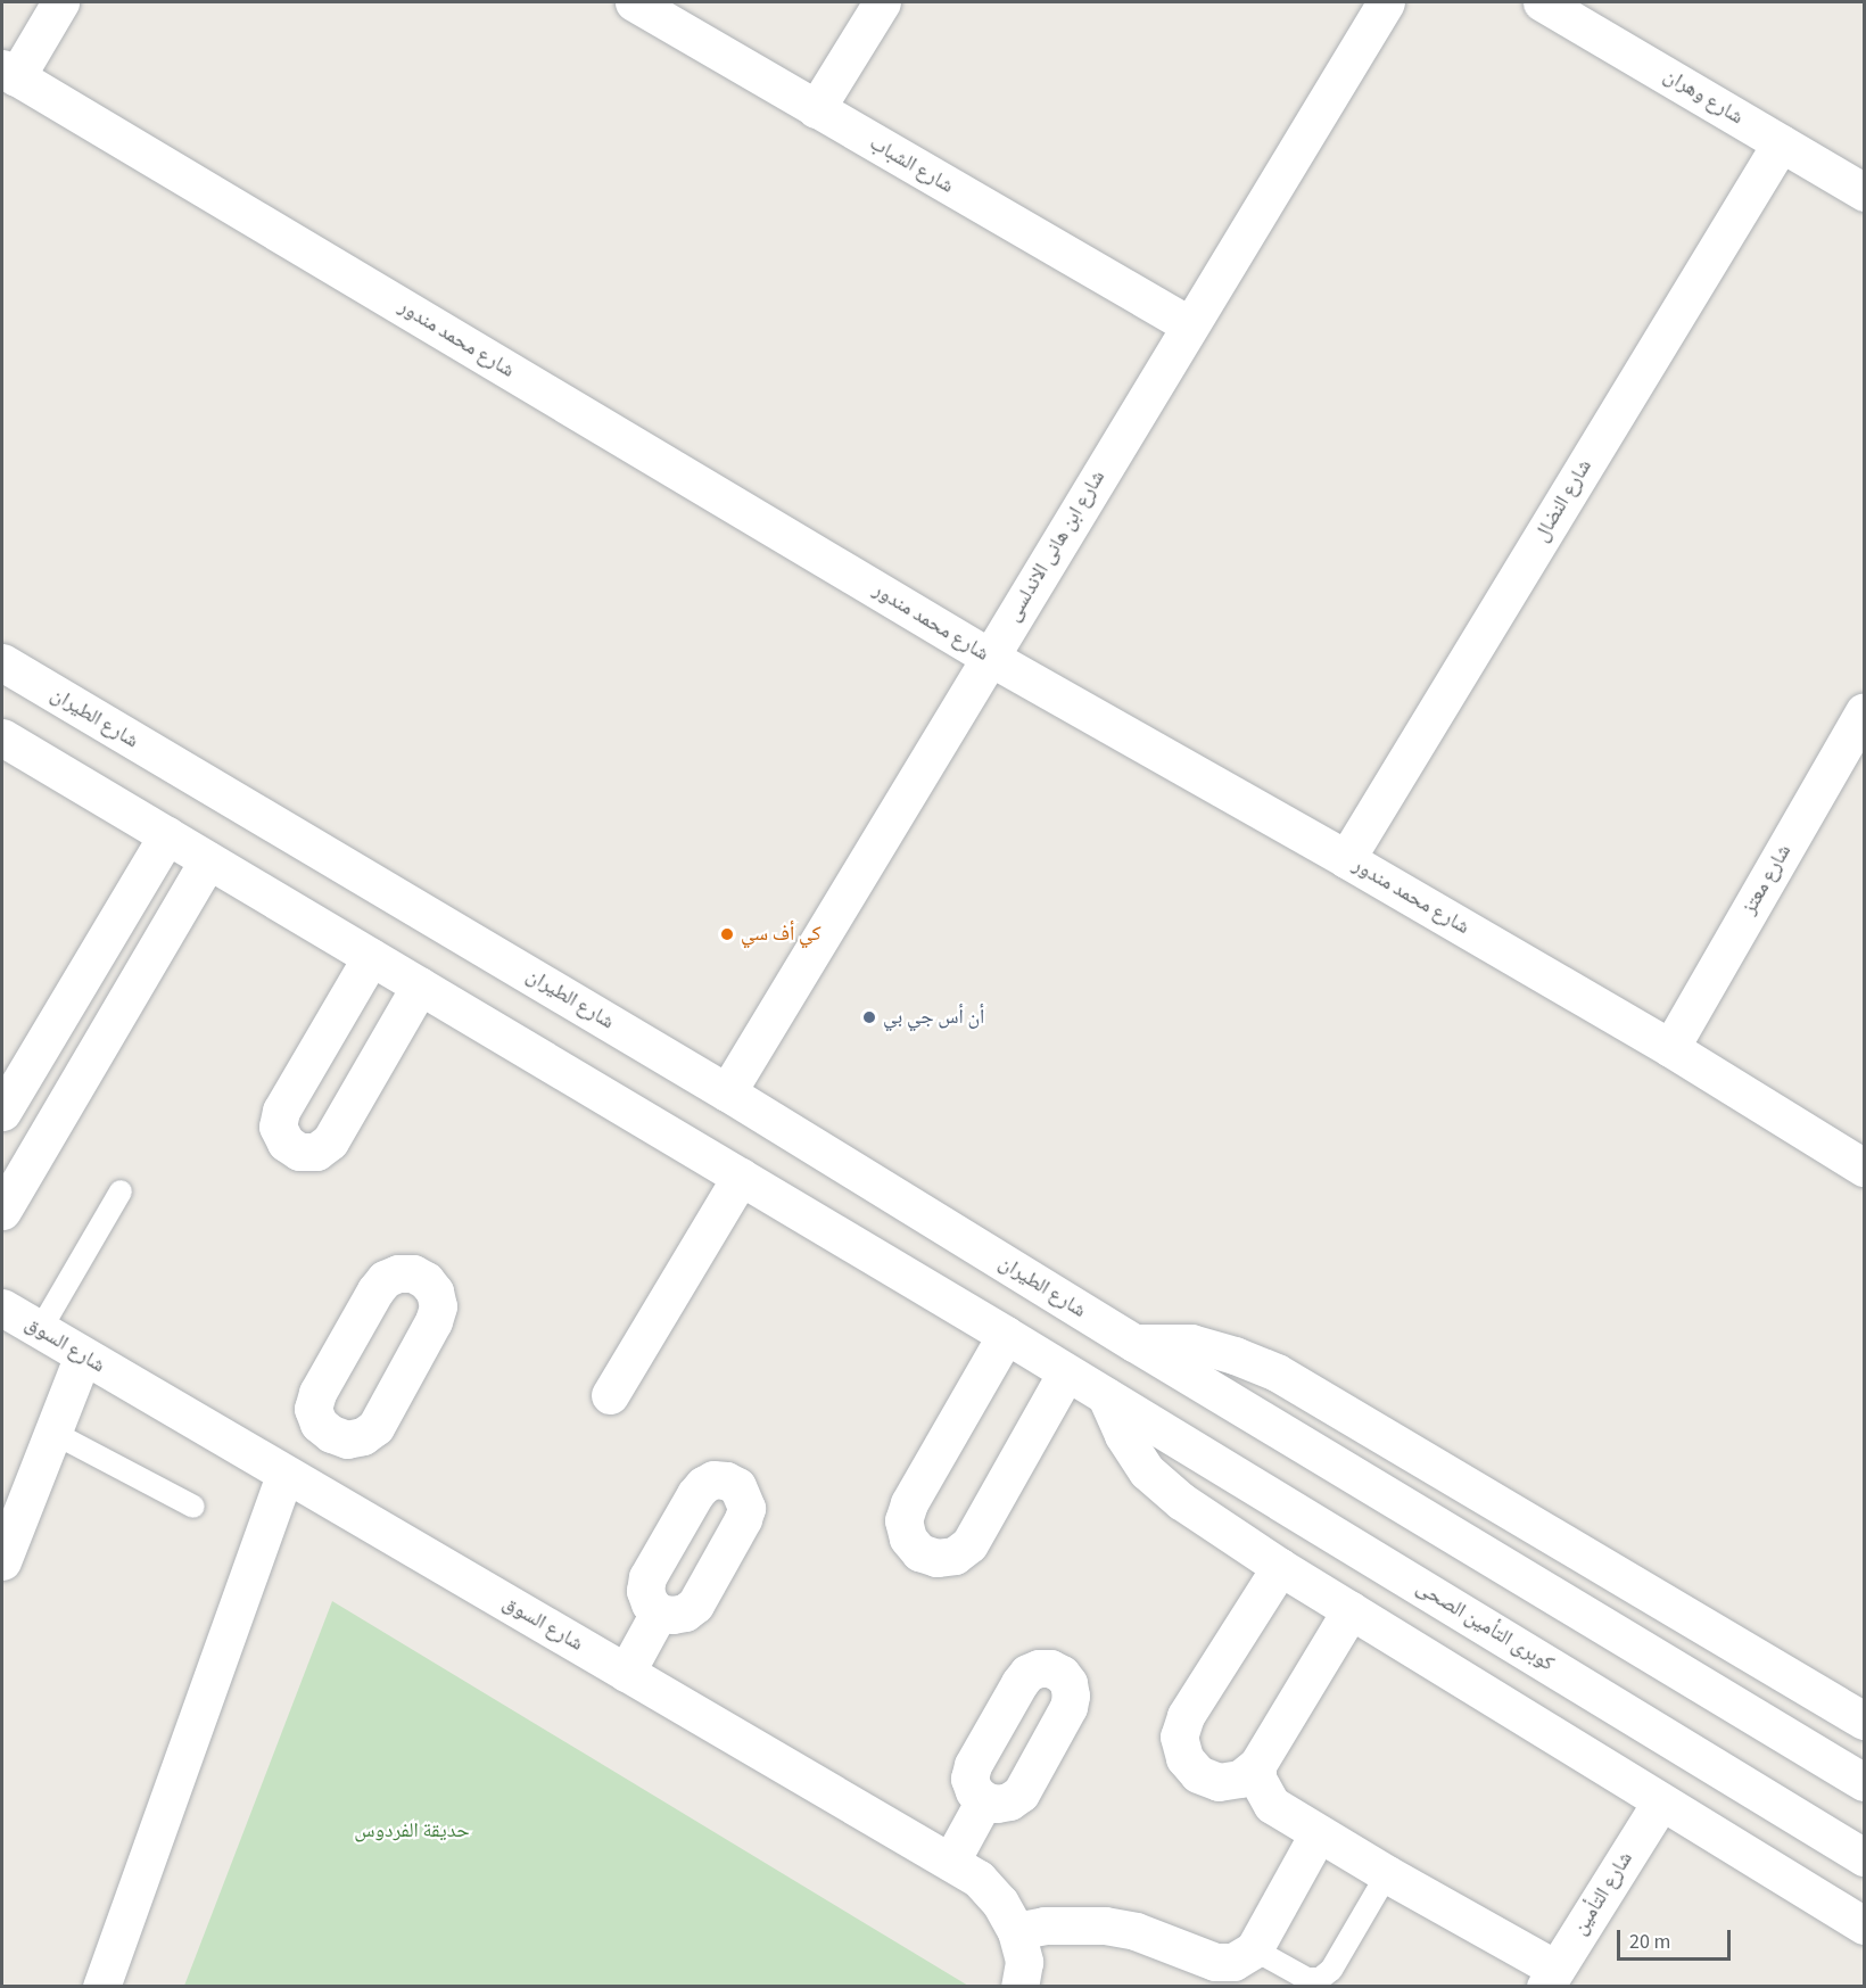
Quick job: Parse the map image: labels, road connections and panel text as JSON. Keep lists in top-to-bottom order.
{
  "streets": {
    "street": [
      "شارع وهران",
      "شارع الشباب",
      "شارع محمد مندور",
      "شارع النضال",
      "شارع ابن هانى الاندلسى",
      "شارع الطيران",
      "شارع معتز",
      "شارع السوق",
      "كوبرى التأمين الصحى",
      "شارع التأمين"
    ]
  },
  "crossings": [
    ["شارع وهران", "شارع النضال"],
    ["شارع الشباب", "شارع ابن هانى الاندلسى"],
    ["شارع محمد مندور", "شارع النضال"],
    ["شارع محمد مندور", "شارع ابن هانى الاندلسى"],
    ["شارع محمد مندور", "شارع معتز"],
    ["شارع ابن هانى الاندلسى", "شارع الطيران"]
  ],
  "parks": ["حديقة الفردوس"],
  "places": ["كي أف سي", "أن أس جي بي"],
  "scale_bar": "20 m"
}
